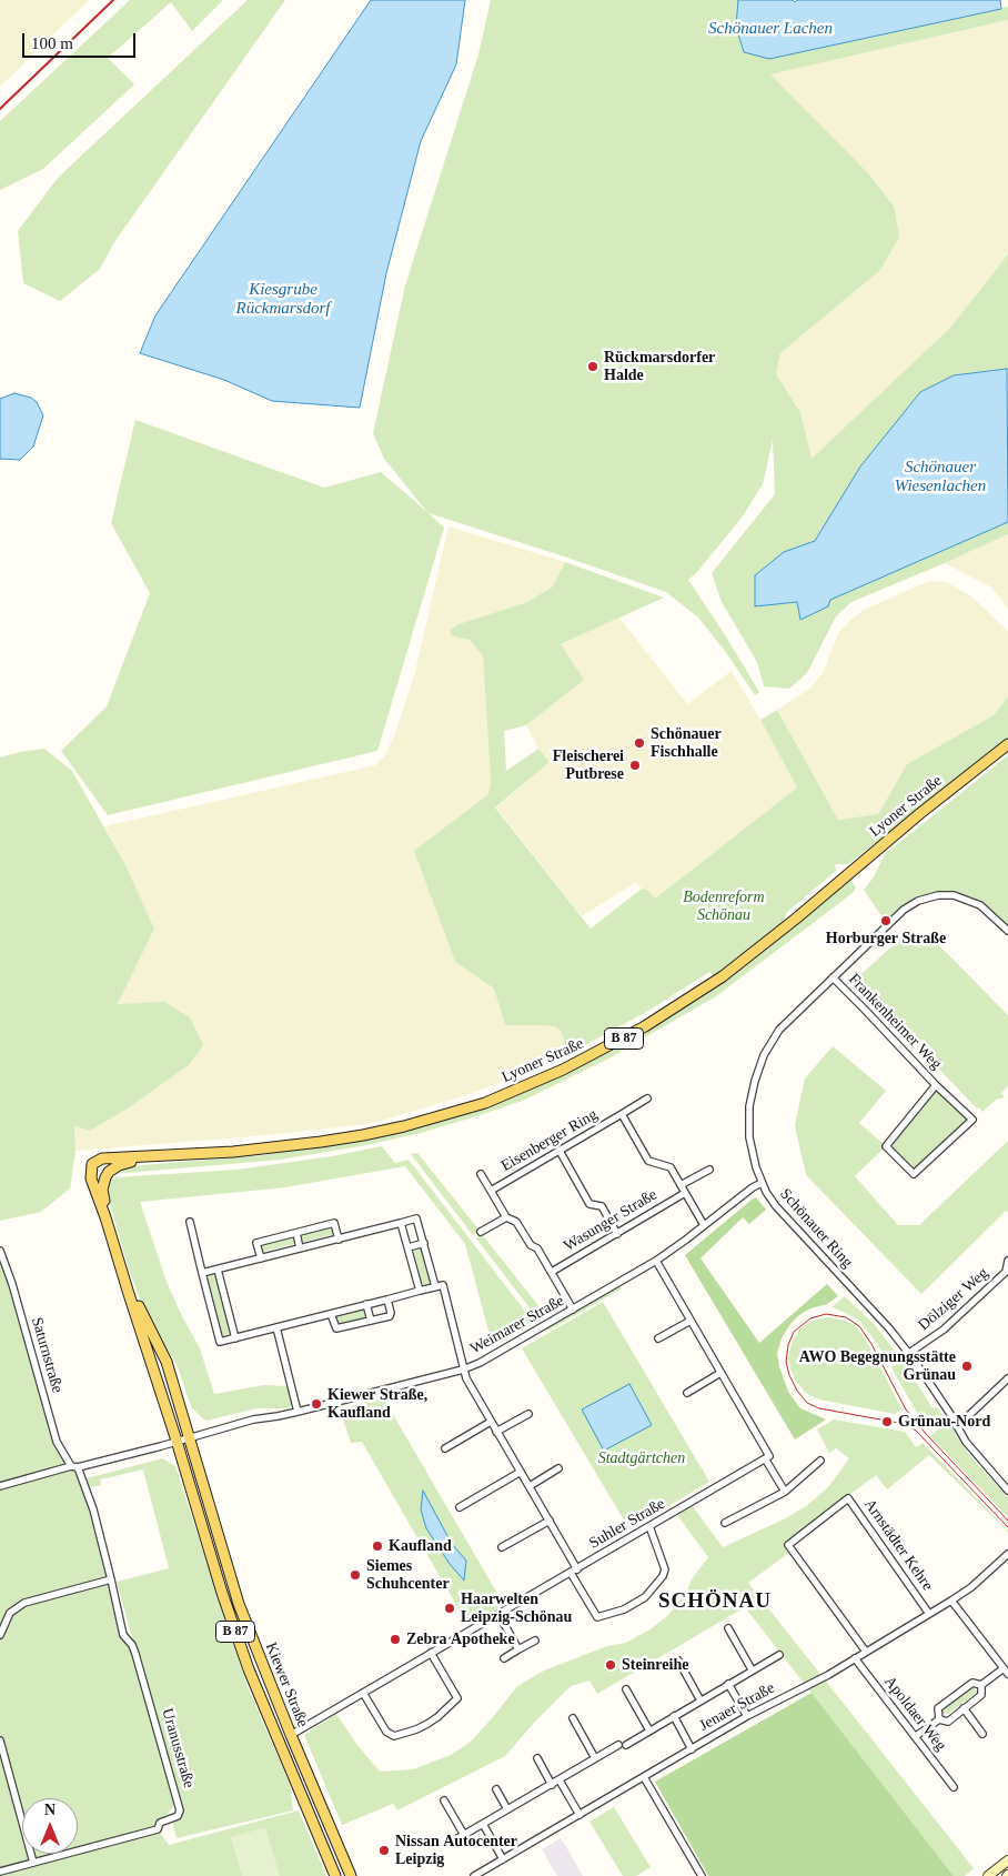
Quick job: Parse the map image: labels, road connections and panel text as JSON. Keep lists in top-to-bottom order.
{
  "streets": {
    "main road": ["Lyoner Straße", "B 87", "Kiewer Straße"],
    "street": [
      "Frankenheimer Weg",
      "Eisenberger Ring",
      "Wasunger Straße",
      "Schönauer Ring",
      "Dölziger Weg",
      "Weimarer Straße",
      "Saturnstraße",
      "Suhler Straße",
      "Arnstädter Kehre",
      "Jenaer Straße",
      "Apoldaer Weg",
      "Uranusstraße"
    ]
  },
  "crossings": [
    ["Lyoner Straße", "Kiewer Straße"],
    ["Frankenheimer Weg", "Schönauer Ring"],
    ["Eisenberger Ring", "Wasunger Straße"],
    ["Eisenberger Ring", "Weimarer Straße"],
    ["Schönauer Ring", "Dölziger Weg"],
    ["Schönauer Ring", "Weimarer Straße"],
    ["Weimarer Straße", "Kiewer Straße"],
    ["Saturnstraße", "Uranusstraße"],
    ["Suhler Straße", "Kiewer Straße"],
    ["Arnstädter Kehre", "Jenaer Straße"],
    ["Jenaer Straße", "Apoldaer Weg"]
  ],
  "districts": ["SCHÖNAU"],
  "water": ["Schönauer Lachen", "Kiesgrube Rückmarsdorf", "Schönauer Wiesenlachen"],
  "parks": ["Bodenreform Schönau", "Stadtgärtchen"],
  "places": [
    "Rückmarsdorfer Halde",
    "Schönauer Fischhalle",
    "Fleischerei Putbrese",
    "Horburger Straße",
    "AWO Begegnungsstätte Grünau",
    "Kiewer Straße, Kaufland",
    "Grünau-Nord",
    "Kaufland",
    "Siemes Schuhcenter",
    "Haarwelten Leipzig-Schönau",
    "Zebra Apotheke",
    "Steinreihe",
    "Nissan Autocenter Leipzig"
  ],
  "scale_bar": "100 m",
  "north": "top"
}
